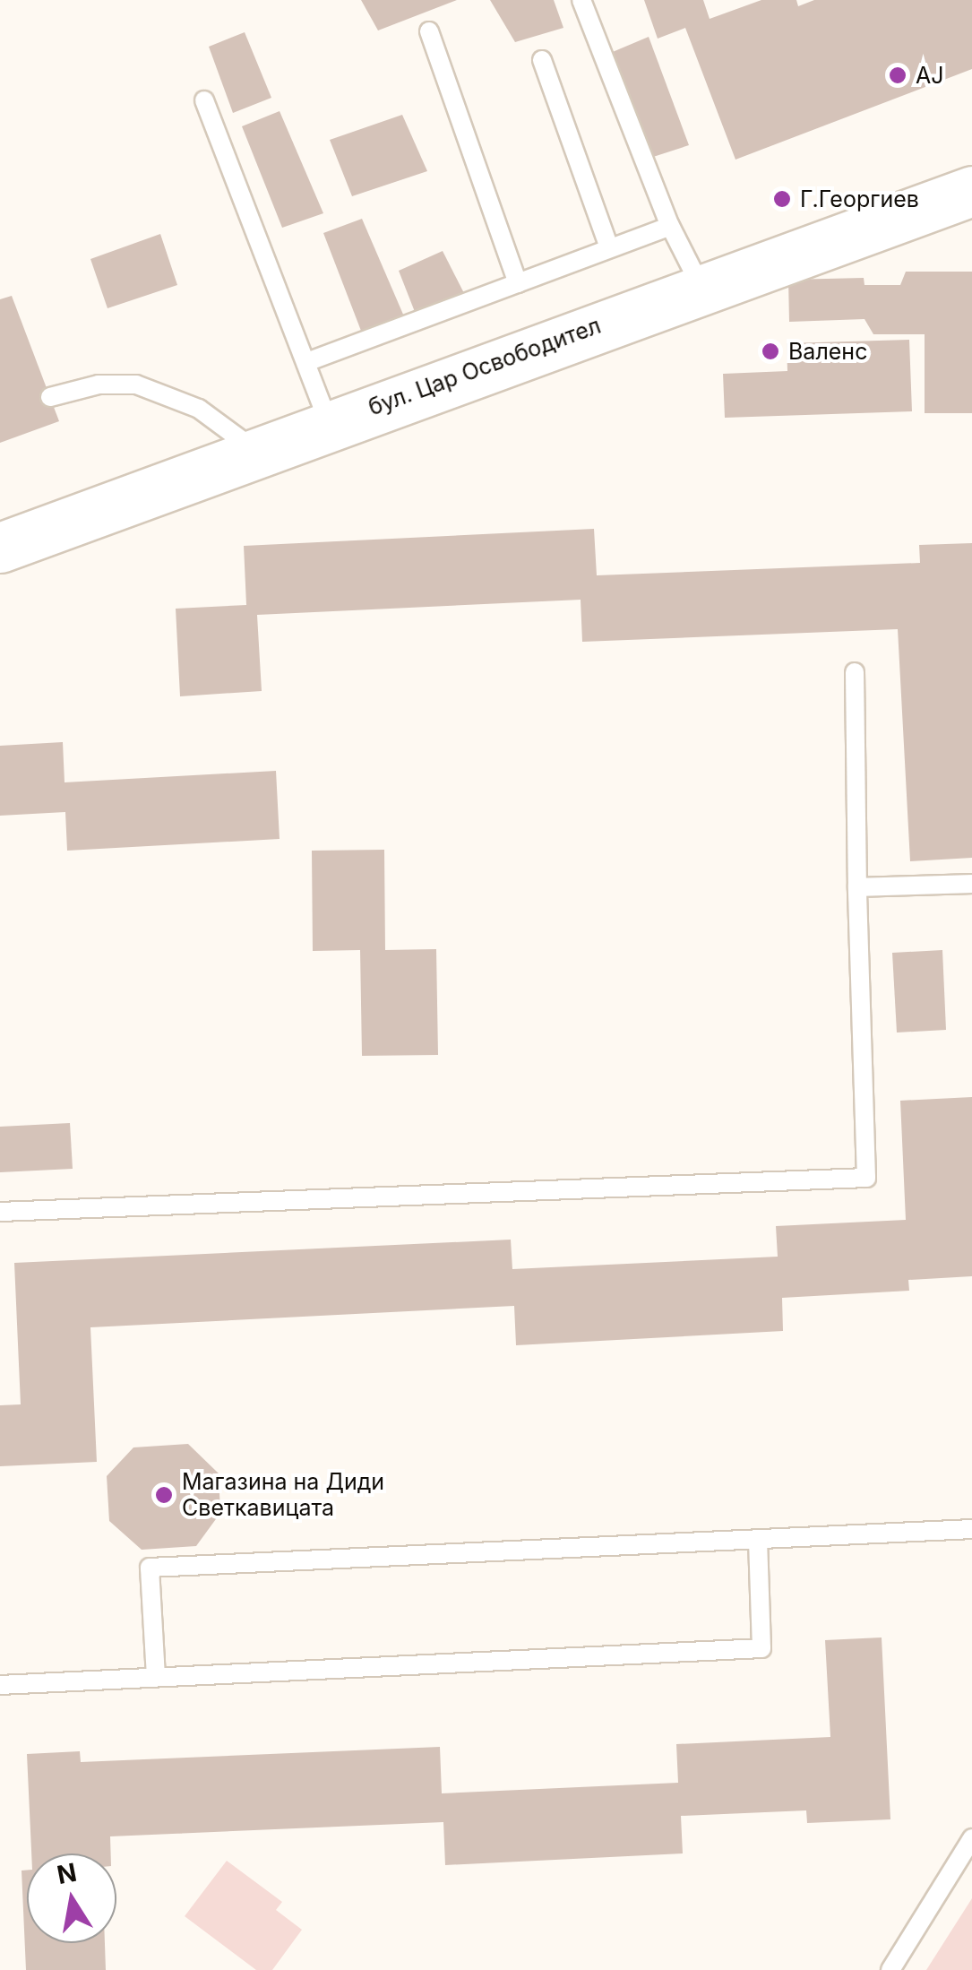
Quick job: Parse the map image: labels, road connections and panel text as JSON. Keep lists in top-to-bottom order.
{
  "streets": {
    "main road": ["бул. Цар Освободител"]
  },
  "places": [
    "AJ",
    "Г.Георгиев",
    "Валенс",
    "Магазина на Диди Светкавицата"
  ],
  "north": "top"
}
